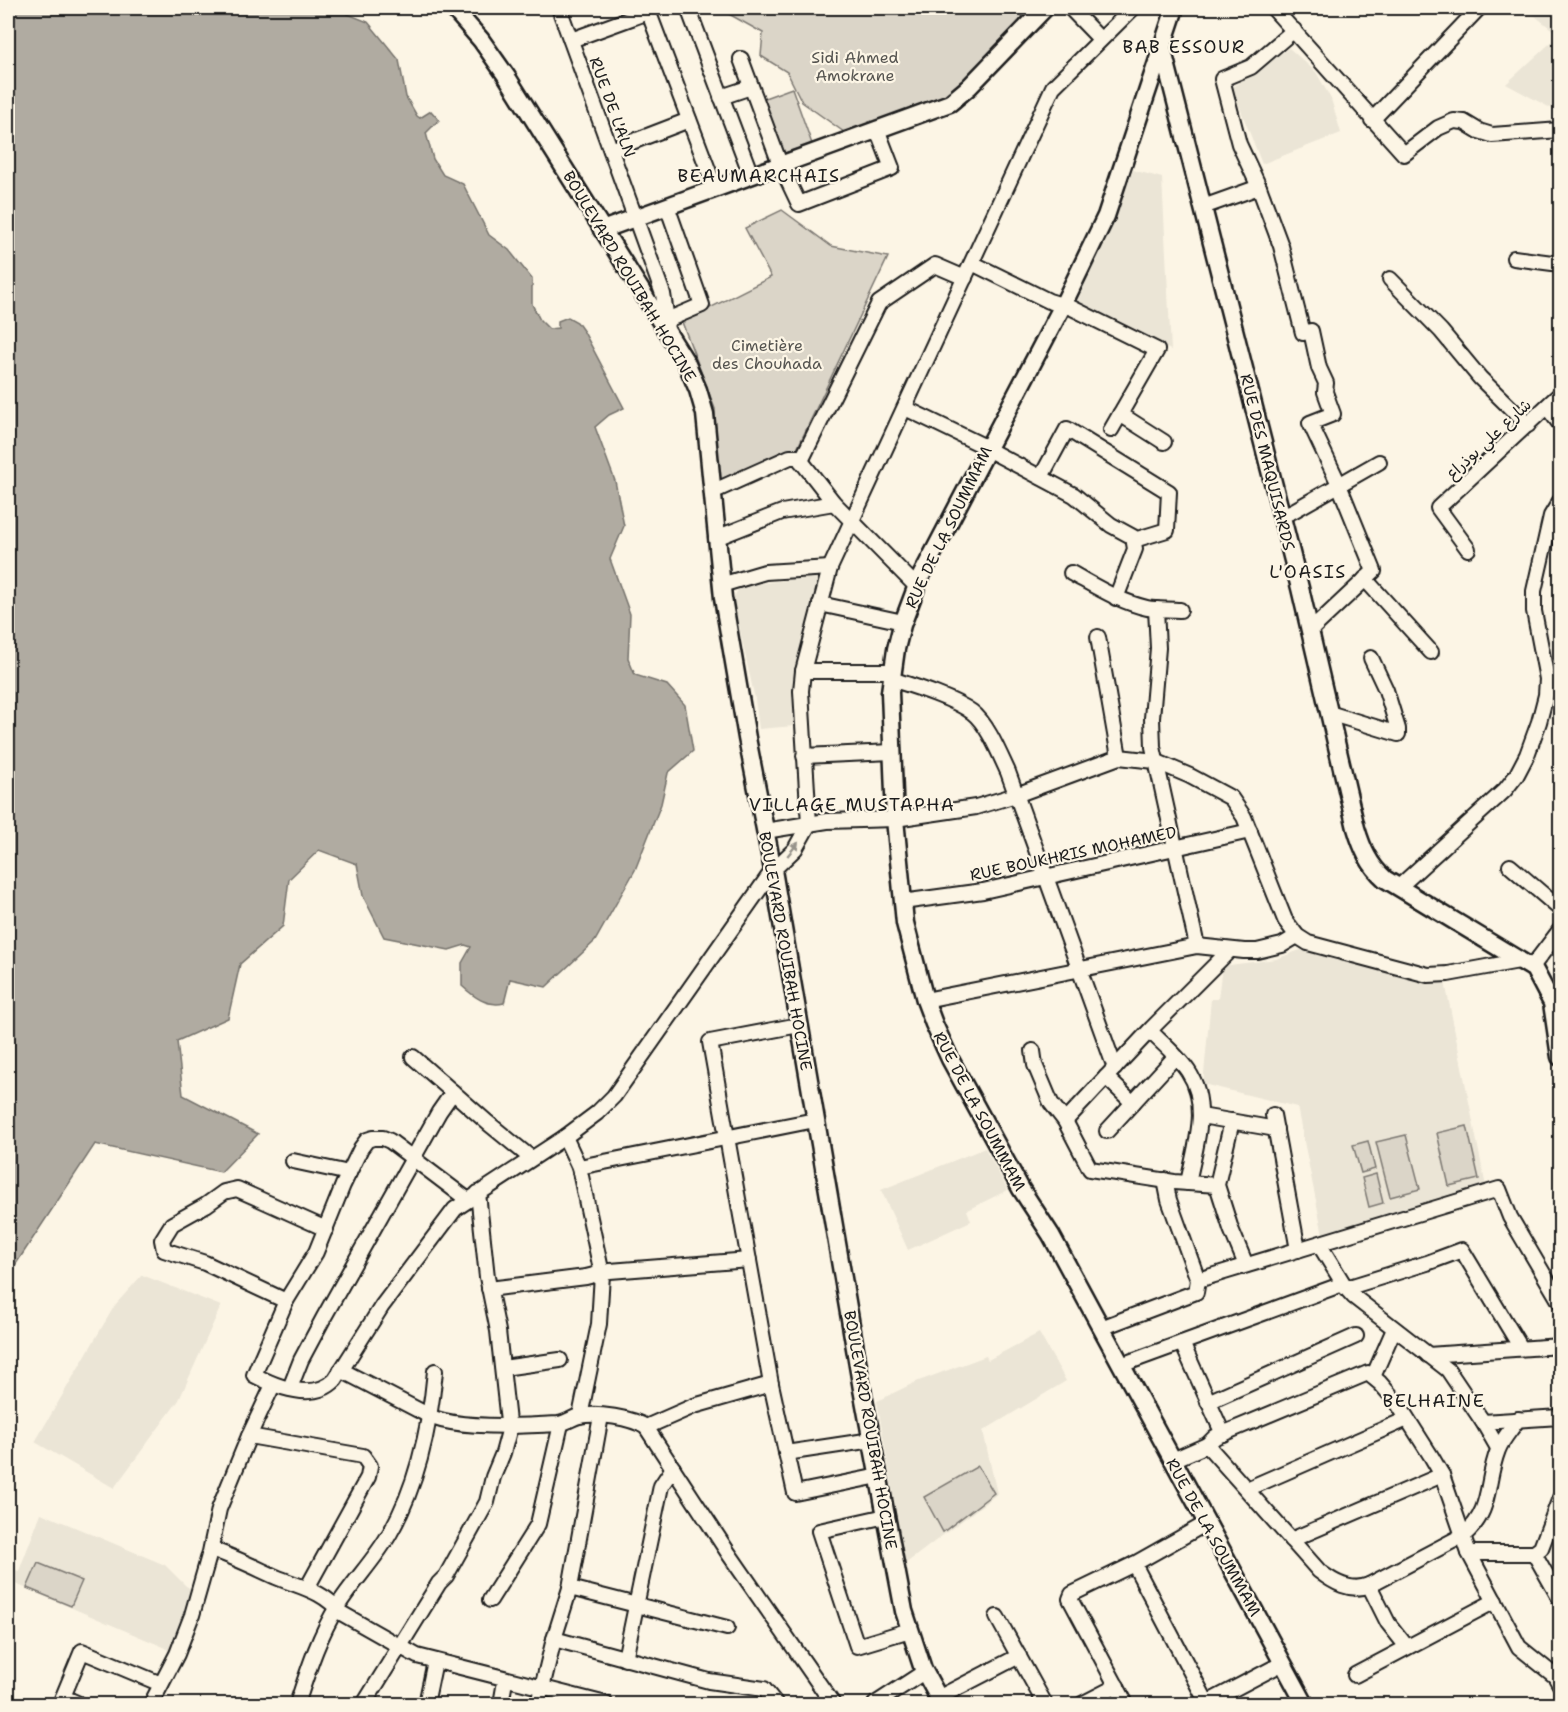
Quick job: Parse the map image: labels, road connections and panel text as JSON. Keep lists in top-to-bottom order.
{
  "streets": {
    "main road": ["BOULEVARD ROUIBAH HOCINE", "RUE DES MAQUISARDS", "RUE DE LA SOUMMAM"],
    "street": ["RUE DE L'ALN", "شارع علي بوذراع", "RUE BOUKHRIS MOHAMED"]
  },
  "crossings": [
    ["RUE DE L'ALN", "BOULEVARD ROUIBAH HOCINE"],
    ["RUE DES MAQUISARDS", "RUE DE LA SOUMMAM"],
    ["RUE DE LA SOUMMAM", "RUE BOUKHRIS MOHAMED"]
  ],
  "districts": [
    "BAB ESSOUR",
    "BEAUMARCHAIS",
    "L'OASIS",
    "VILLAGE MUSTAPHA",
    "BELHAINE"
  ],
  "parks": ["Sidi Ahmed Amokrane", "Cimetière des Chouhada"]
}
